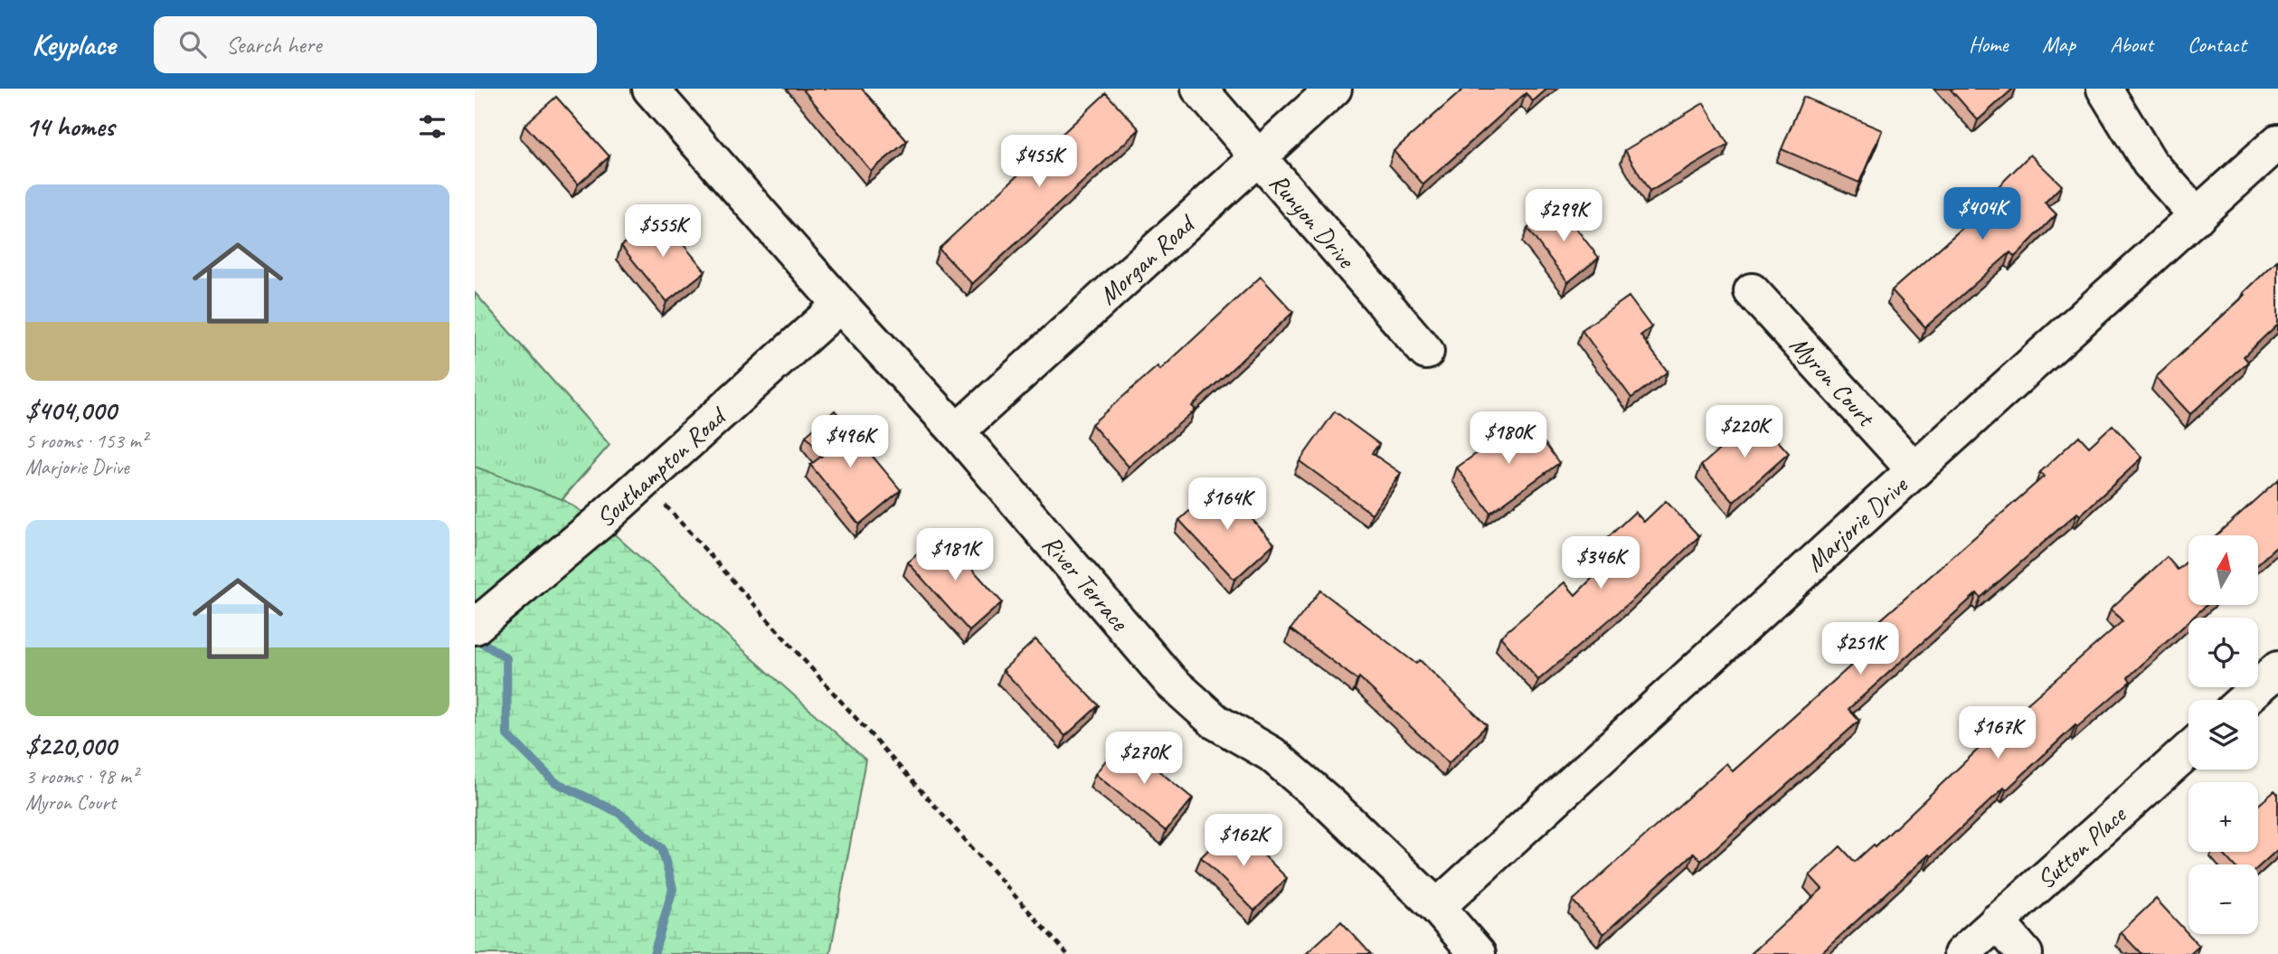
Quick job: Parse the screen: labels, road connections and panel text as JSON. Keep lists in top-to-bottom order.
{
  "streets": {
    "street": [
      "Runyon Drive",
      "Morgan Road",
      "Myron Court",
      "Southampton Road",
      "Marjorie Drive",
      "River Terrace",
      "Sutton Place"
    ]
  },
  "crossings": [
    ["Runyon Drive", "Morgan Road"],
    ["Morgan Road", "River Terrace"],
    ["Myron Court", "Marjorie Drive"],
    ["Southampton Road", "River Terrace"],
    ["Marjorie Drive", "River Terrace"]
  ],
  "north": "top",
  "page": {
    "header": "Keyplace",
    "search": "Search here",
    "nav": [
      "Home",
      "Map",
      "About",
      "Contact"
    ],
    "heading": "14 homes",
    "price": [
      "$455K",
      "$404K",
      "$299K",
      "$555K",
      "$220K",
      "$180K",
      "$496K",
      "$164K",
      "$181K",
      "$346K",
      "$251K",
      "$167K",
      "$270K",
      "$162K"
    ],
    "list": [
      {
        "name": "$404,000",
        "note": "5 rooms · 153 m² · Marjorie Drive"
      },
      {
        "name": "$220,000",
        "note": "3 rooms · 98 m² · Myron Court"
      }
    ],
    "map_buttons": ["+", "−"]
  }
}
